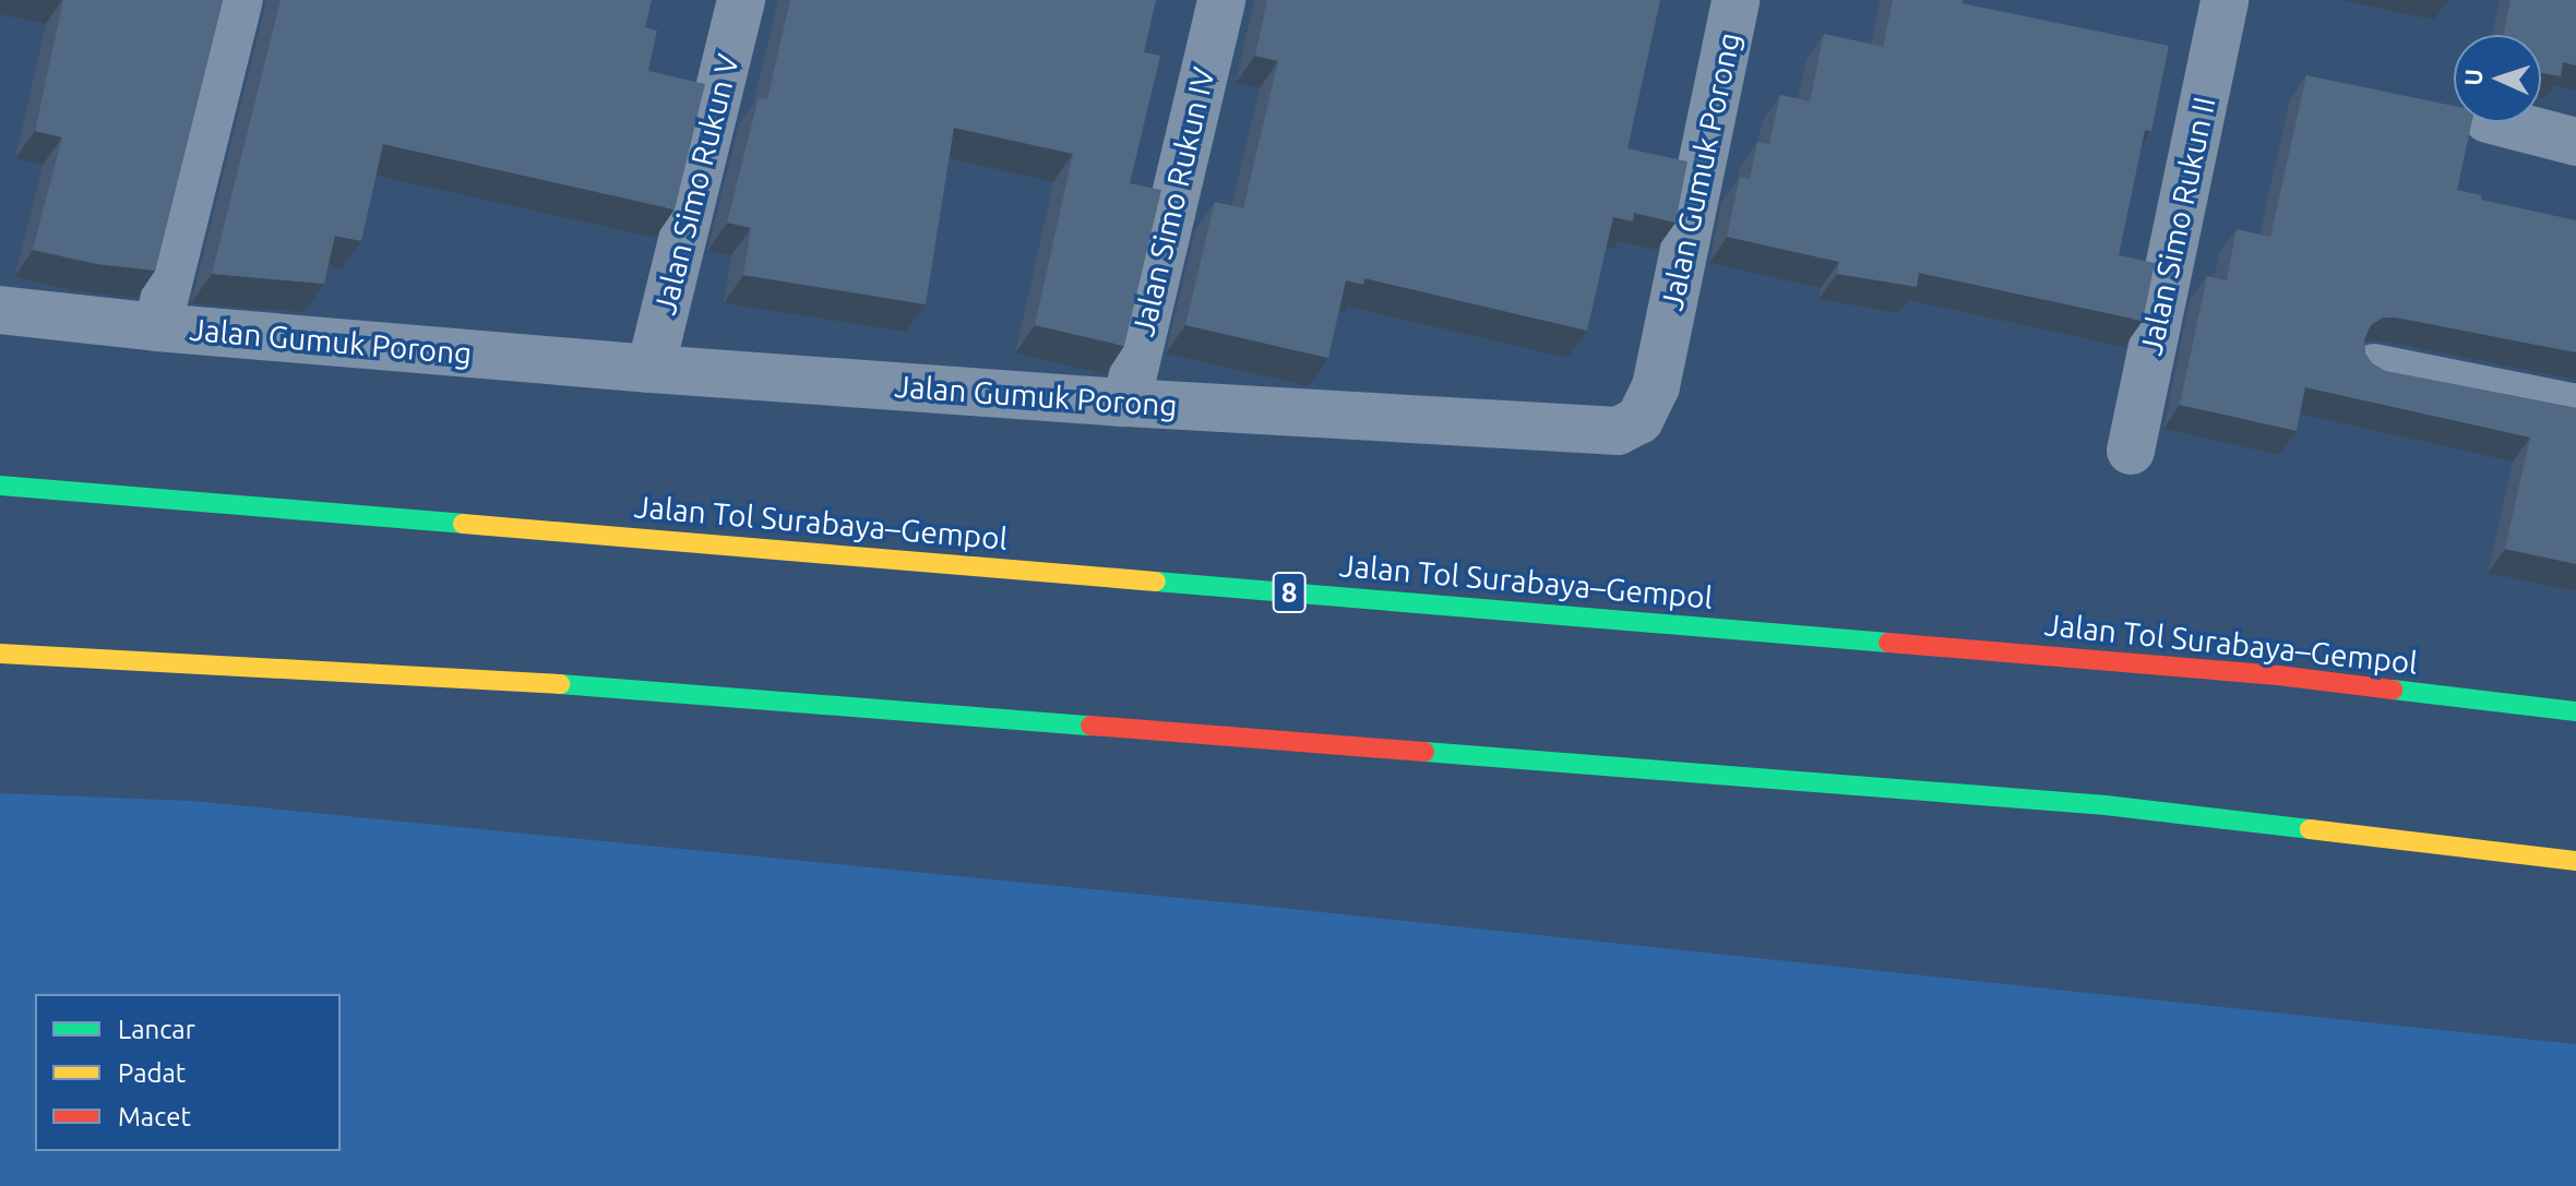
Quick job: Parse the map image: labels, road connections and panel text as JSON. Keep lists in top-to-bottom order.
{
  "streets": {
    "highway": ["Jalan Tol Surabaya–Gempol", "8"],
    "street": [
      "Jalan Gumuk Porong",
      "Jalan Simo Rukun V",
      "Jalan Simo Rukun IV",
      "Jalan Simo Rukun II"
    ]
  },
  "crossings": [
    ["Jalan Gumuk Porong", "Jalan Simo Rukun V"],
    ["Jalan Gumuk Porong", "Jalan Simo Rukun IV"]
  ],
  "legend": ["Lancar", "Padat", "Macet"],
  "north": "left"
}
